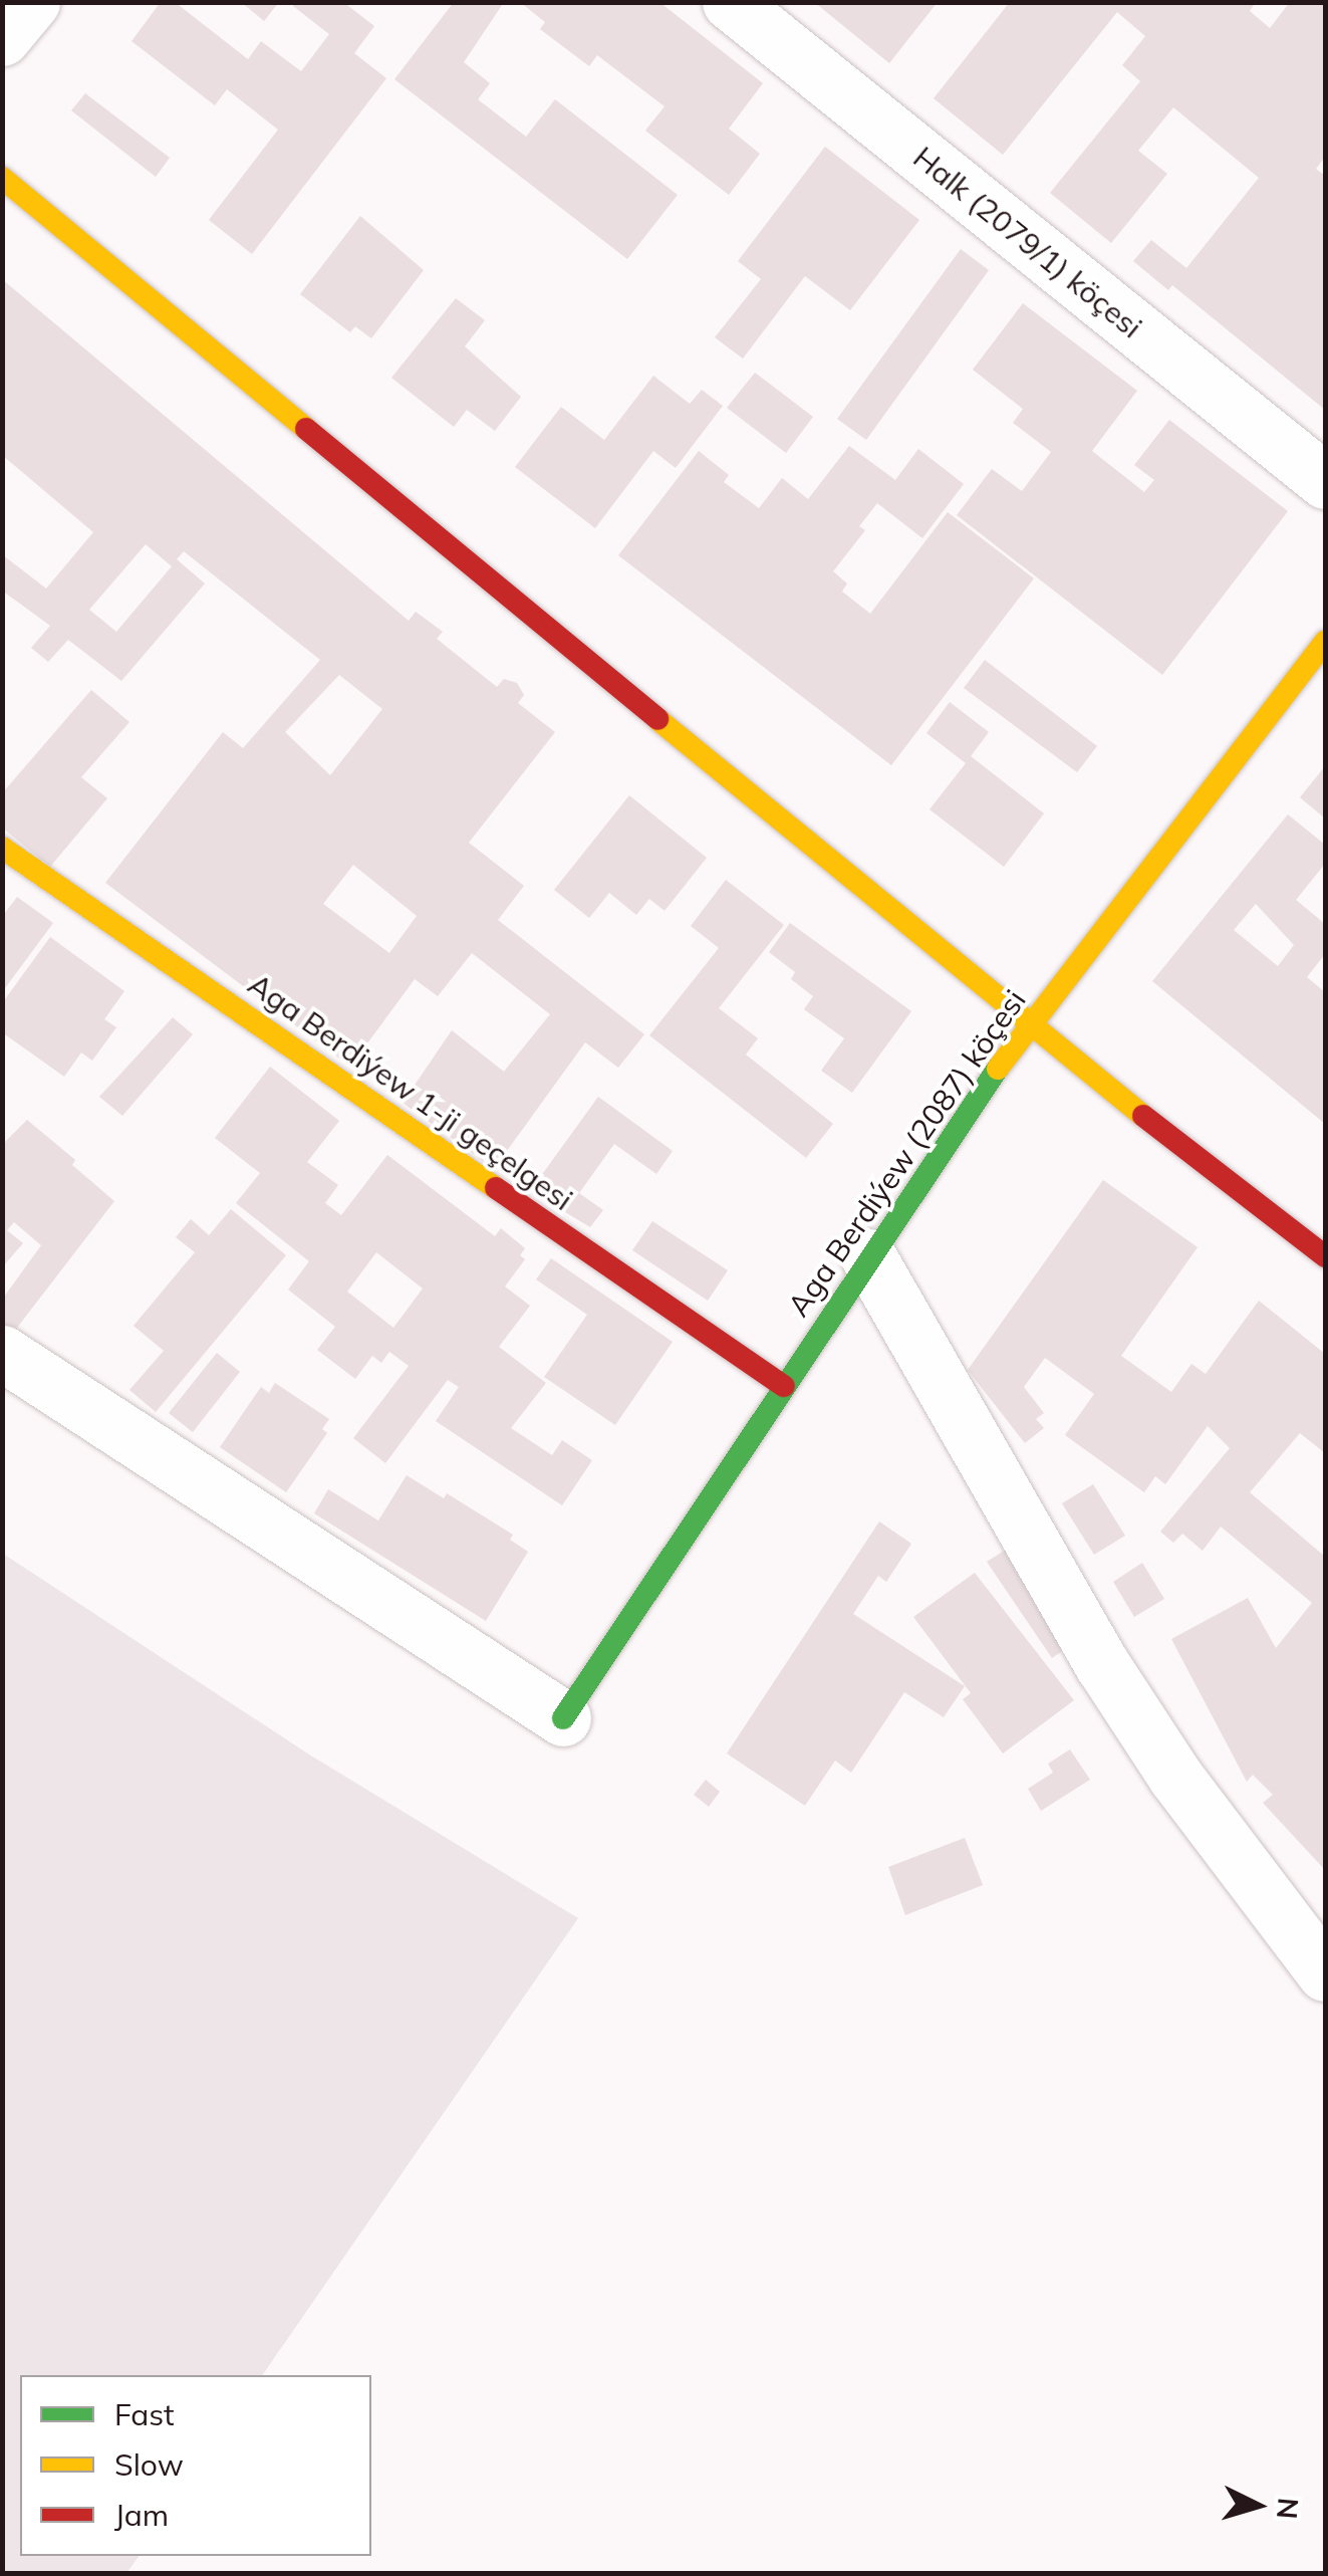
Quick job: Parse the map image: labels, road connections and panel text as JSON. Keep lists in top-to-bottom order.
{
  "streets": {
    "street": ["Halk (2079/1) köçesi", "Aga Berdiýew 1-ji geçelgesi", "Aga Berdiýew (2087) köçesi"]
  },
  "crossings": [
    ["Aga Berdiýew 1-ji geçelgesi", "Aga Berdiýew (2087) köçesi"]
  ],
  "legend": ["Fast", "Slow", "Jam"],
  "north": "right"
}
